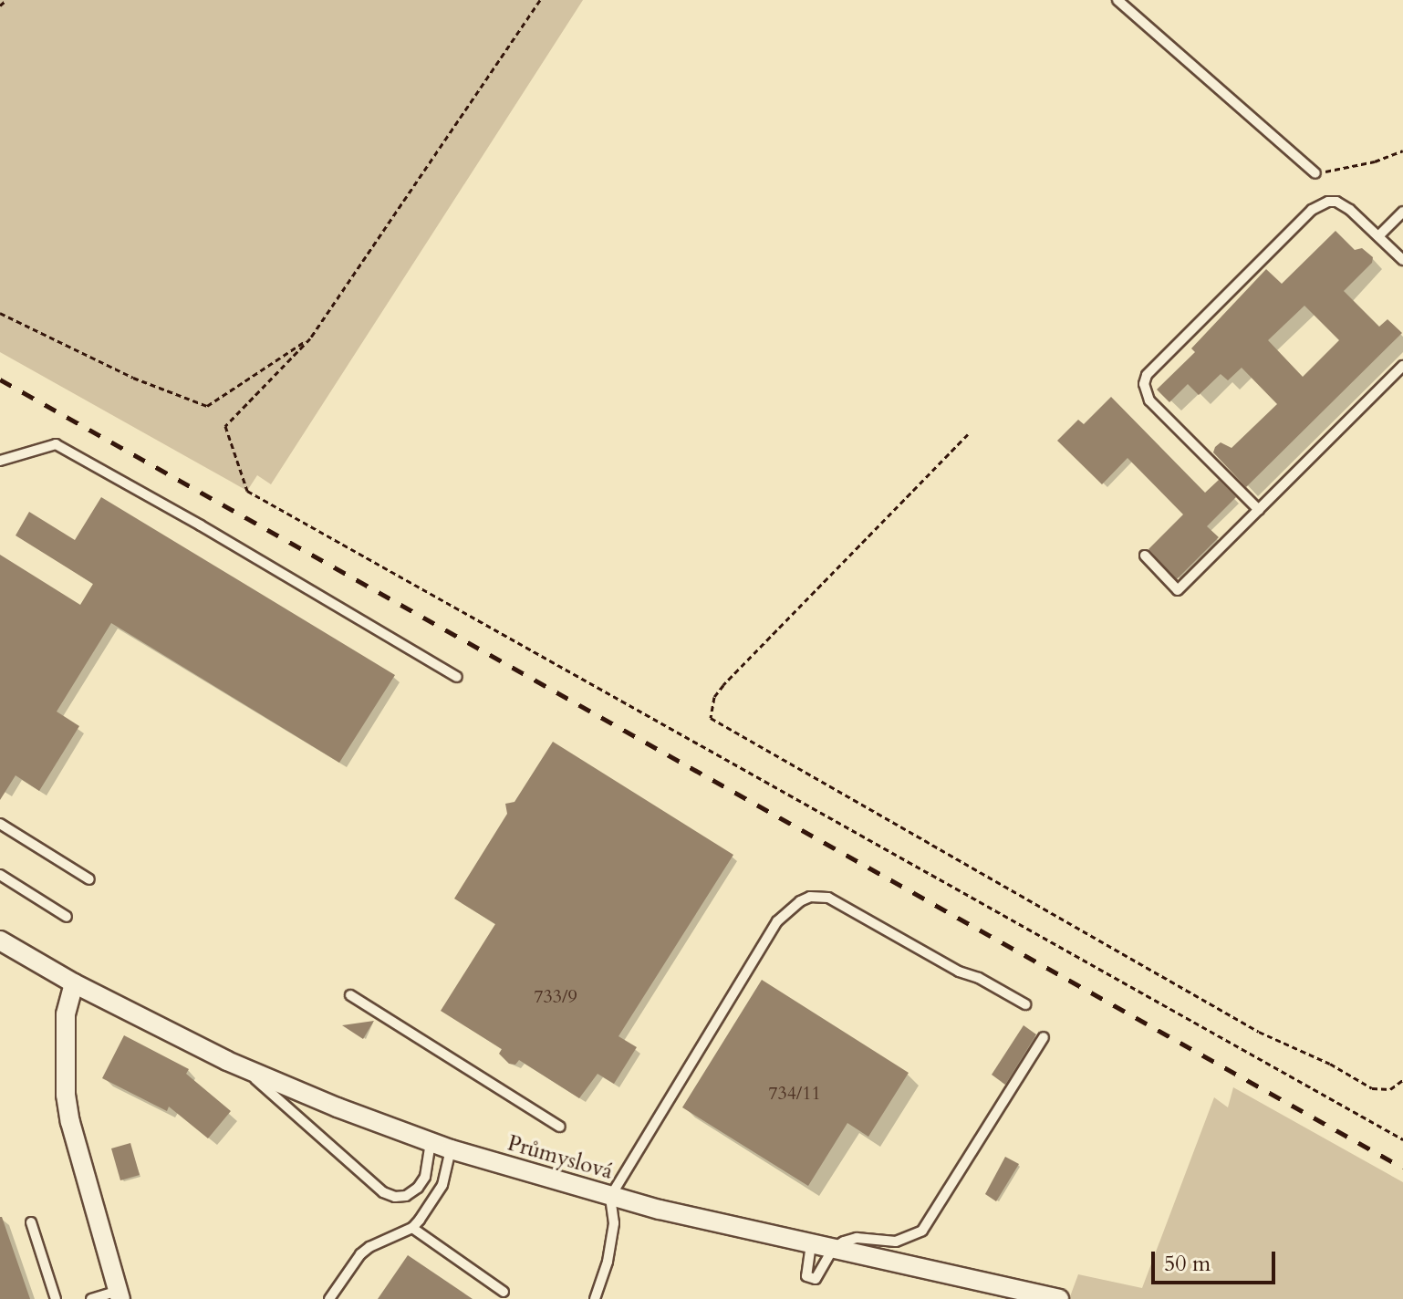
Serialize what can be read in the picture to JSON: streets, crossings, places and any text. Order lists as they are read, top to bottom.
{
  "streets": {
    "street": ["Průmyslová"]
  },
  "house_numbers": ["733/9", "734/11"],
  "scale_bar": "50 m"
}
